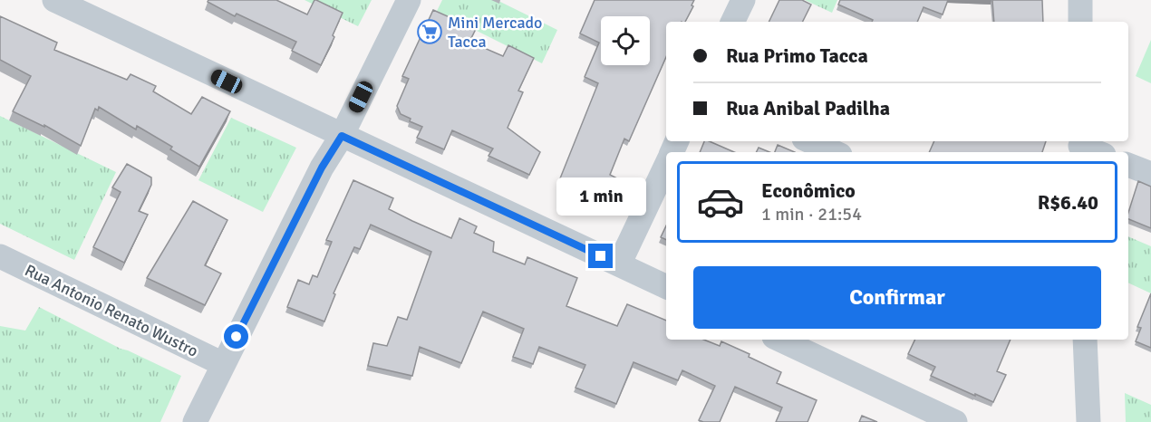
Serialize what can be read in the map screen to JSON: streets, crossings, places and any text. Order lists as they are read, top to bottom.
{
  "streets": {
    "street": ["Rua Antonio Renato Wustro"]
  },
  "places": {
    "supermarket": ["Mini Mercado Tacca"]
  },
  "page": {
    "banner": ["Rua Primo Tacca", "Rua Anibal Padilha"],
    "list": [
      {
        "name": "Econômico",
        "note": "1 min · 21:54",
        "value": "R$6.40"
      }
    ],
    "bubble": "1 min",
    "buttons": "Confirmar"
  }
}
